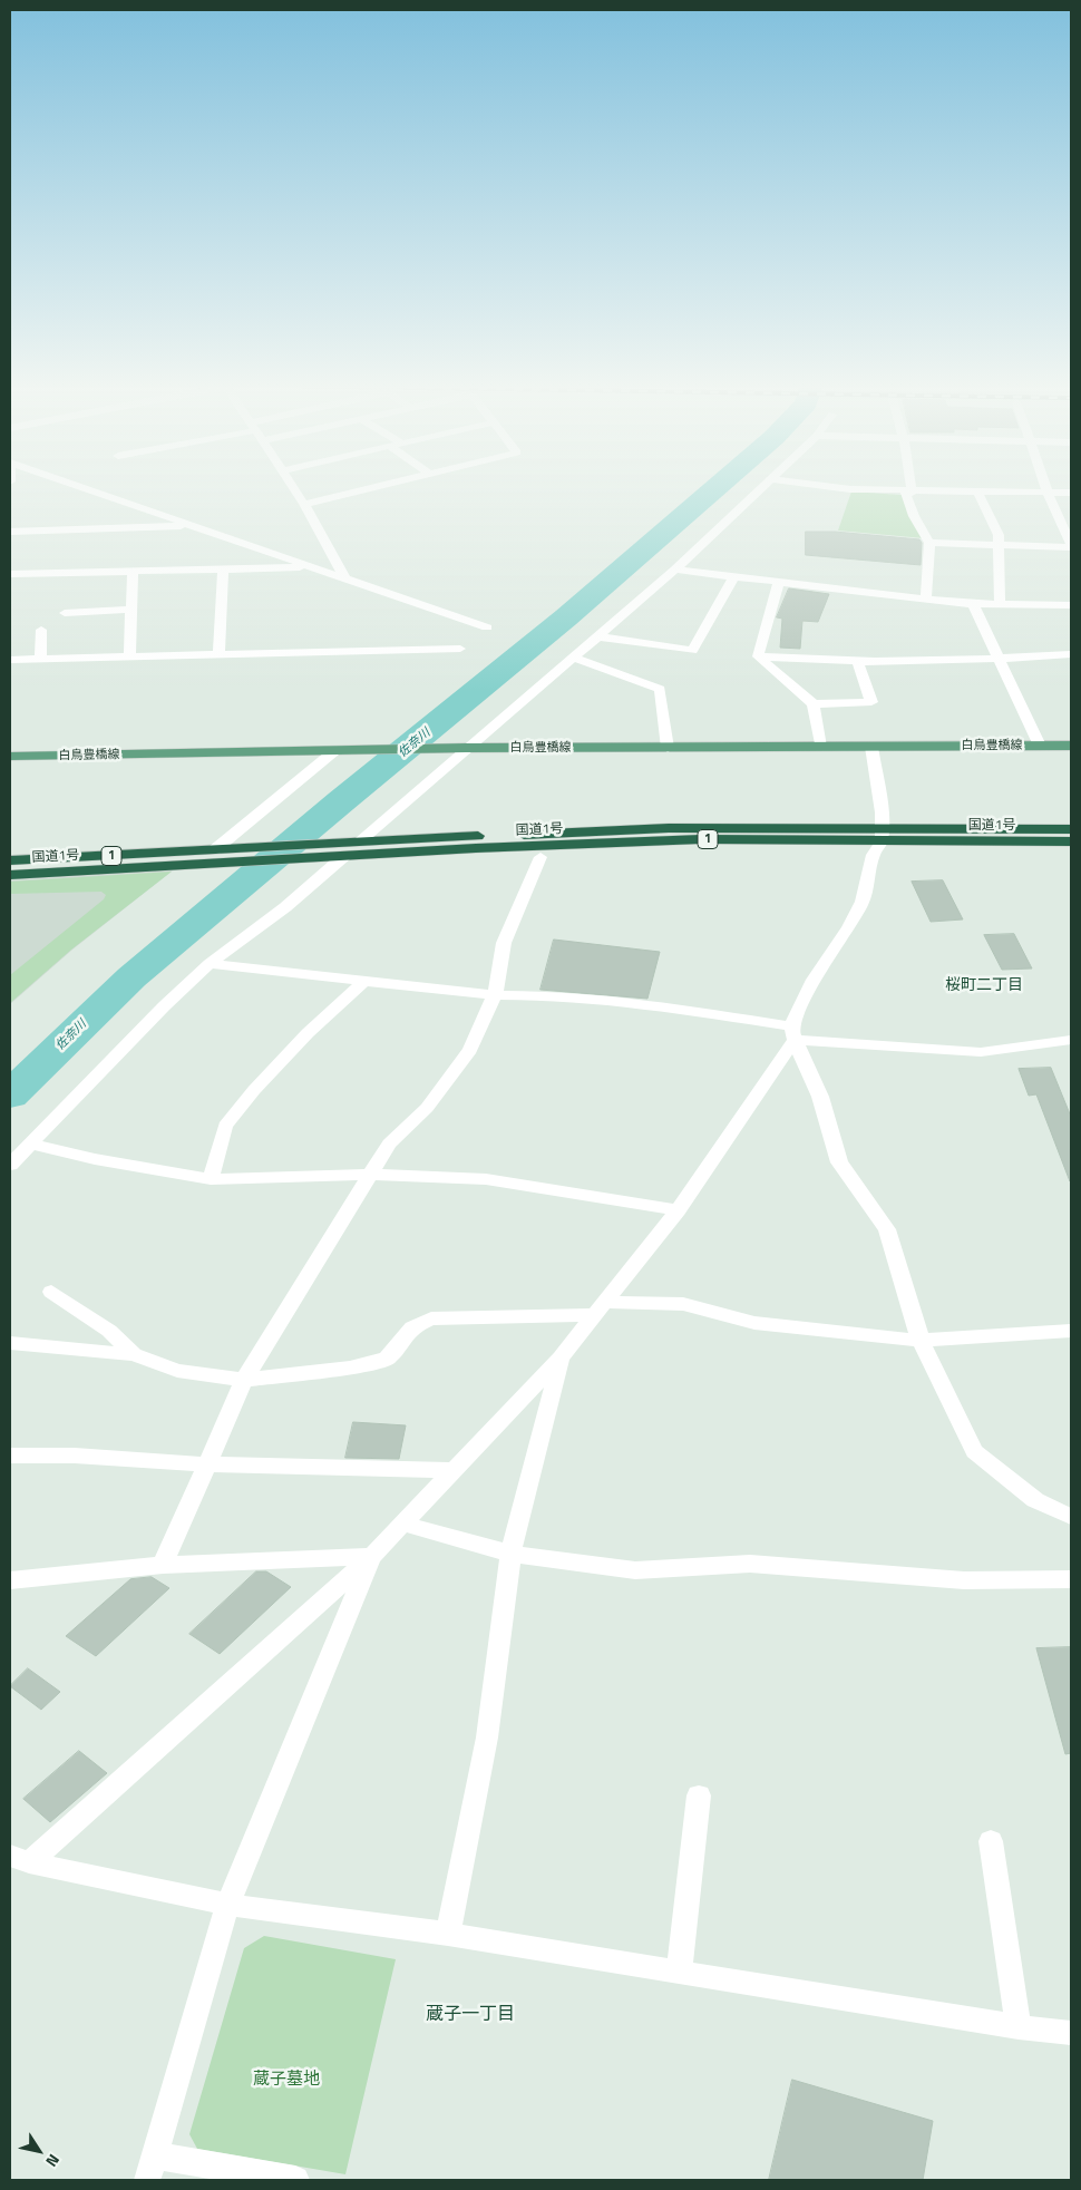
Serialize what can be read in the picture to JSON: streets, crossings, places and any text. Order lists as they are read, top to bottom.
{
  "streets": {
    "highway": ["国道1号", "1"],
    "main road": ["白鳥豊橋線"]
  },
  "districts": ["桜町二丁目", "蔵子一丁目"],
  "water": ["佐奈川"],
  "parks": ["蔵子墓地"],
  "north": "bottom right"
}
